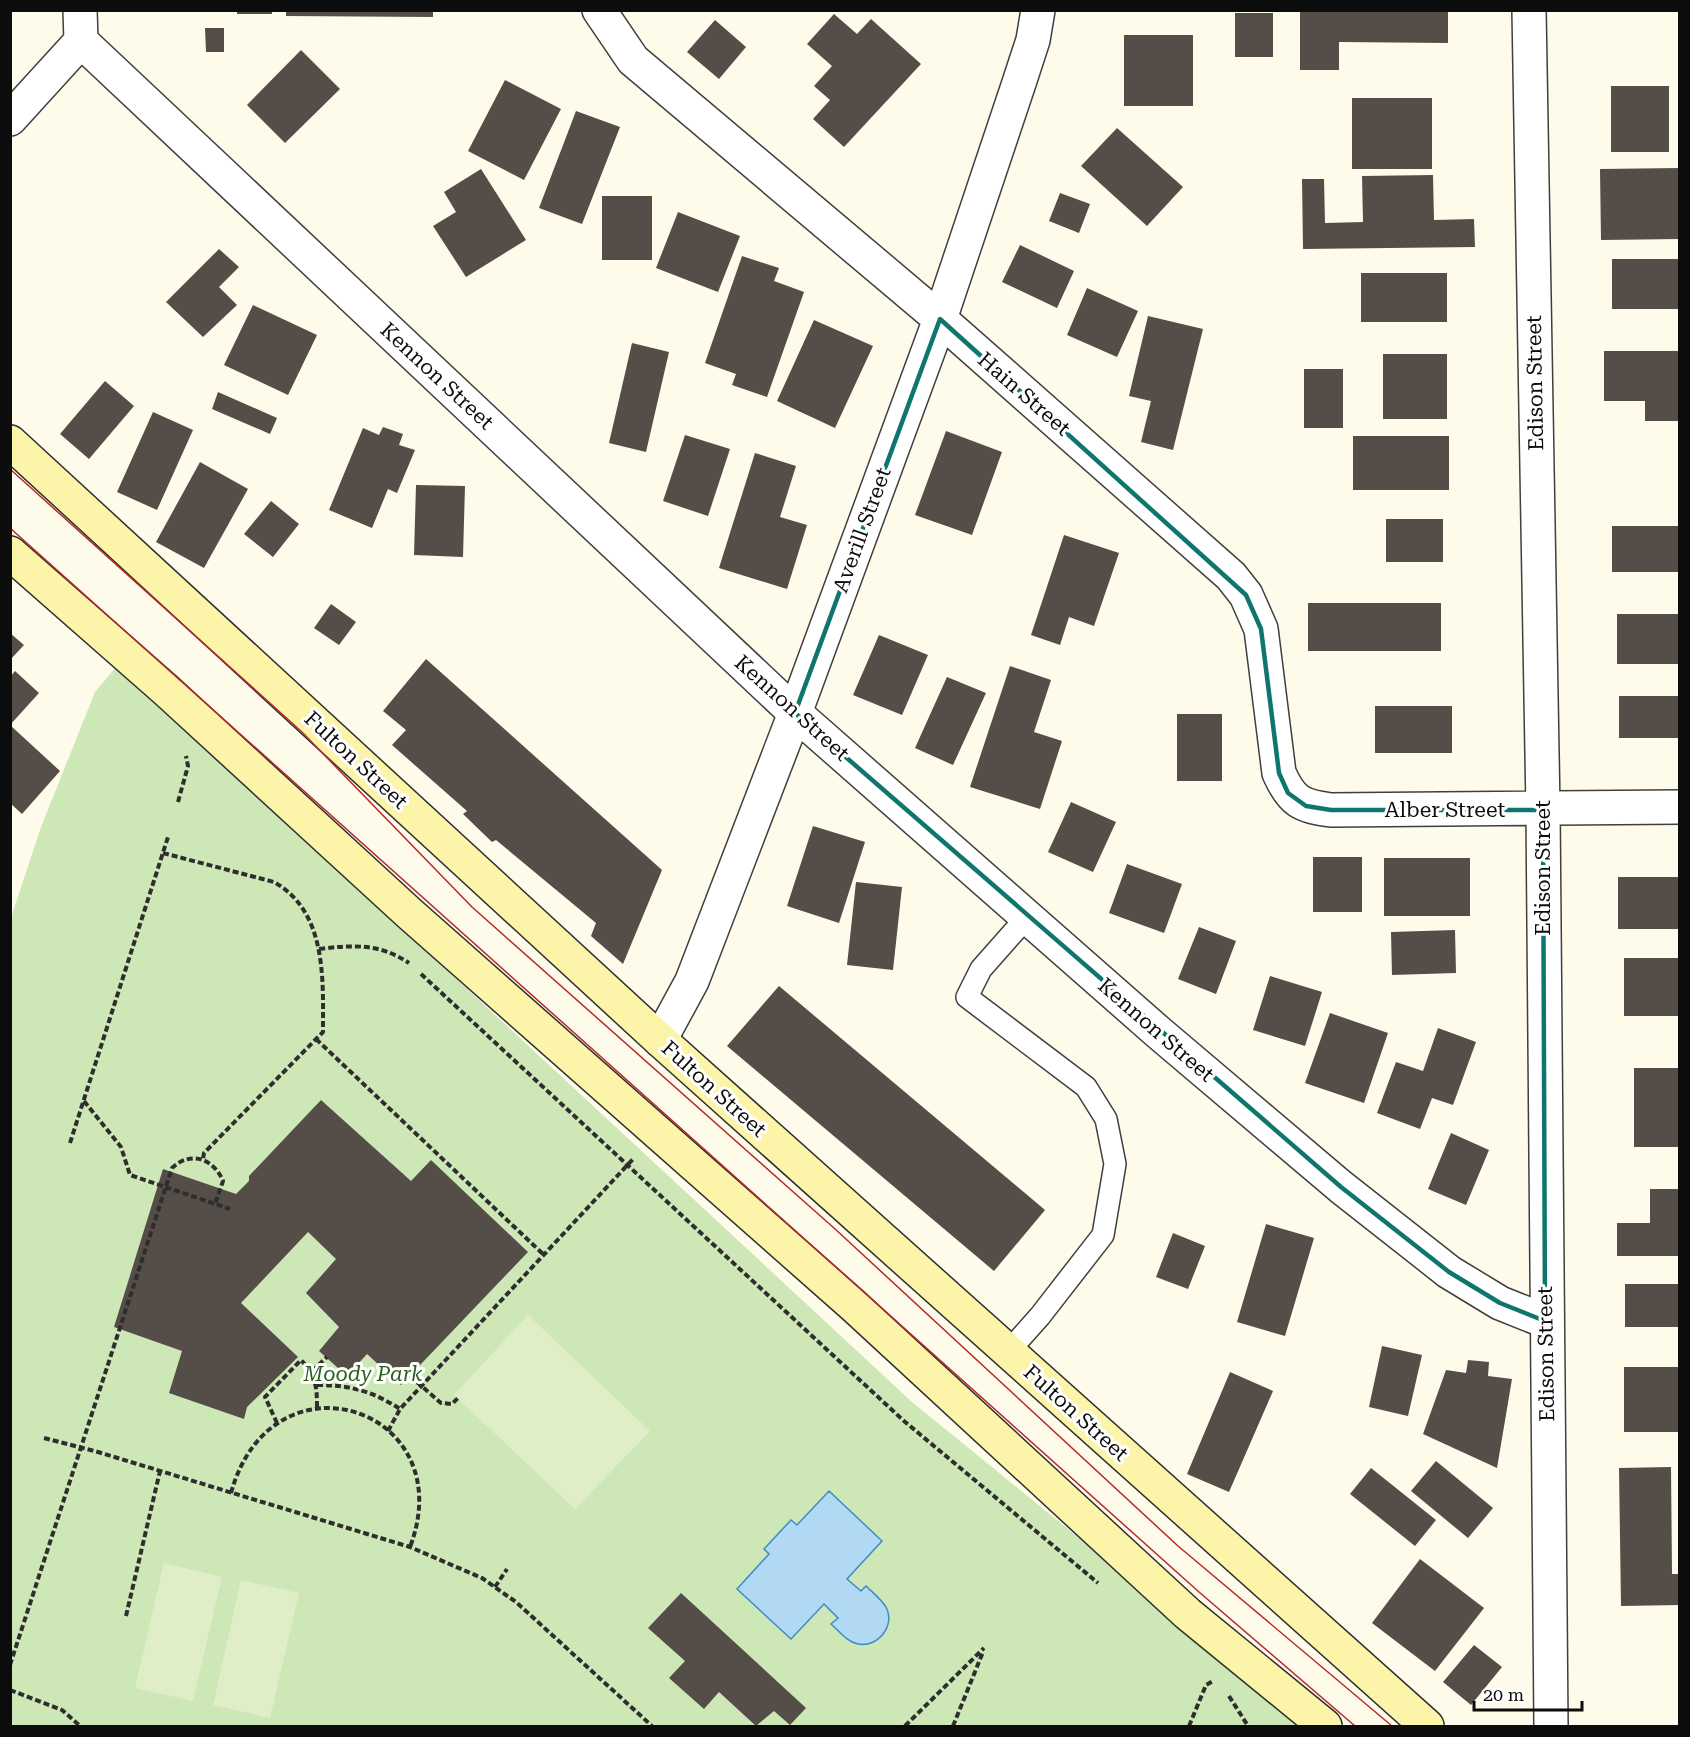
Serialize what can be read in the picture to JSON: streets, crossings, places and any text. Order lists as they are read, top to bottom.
{
  "streets": {
    "main road": ["Fulton Street"],
    "street": [
      "Kennon Street",
      "Edison Street",
      "Hain Street",
      "Averill Street",
      "Alber Street"
    ]
  },
  "crossings": [
    ["Kennon Street", "Edison Street"],
    ["Kennon Street", "Averill Street"],
    ["Edison Street", "Alber Street"],
    ["Hain Street", "Averill Street"],
    ["Hain Street", "Alber Street"],
    ["Averill Street", "Fulton Street"]
  ],
  "parks": ["Moody Park"],
  "scale_bar": "20 m"
}
